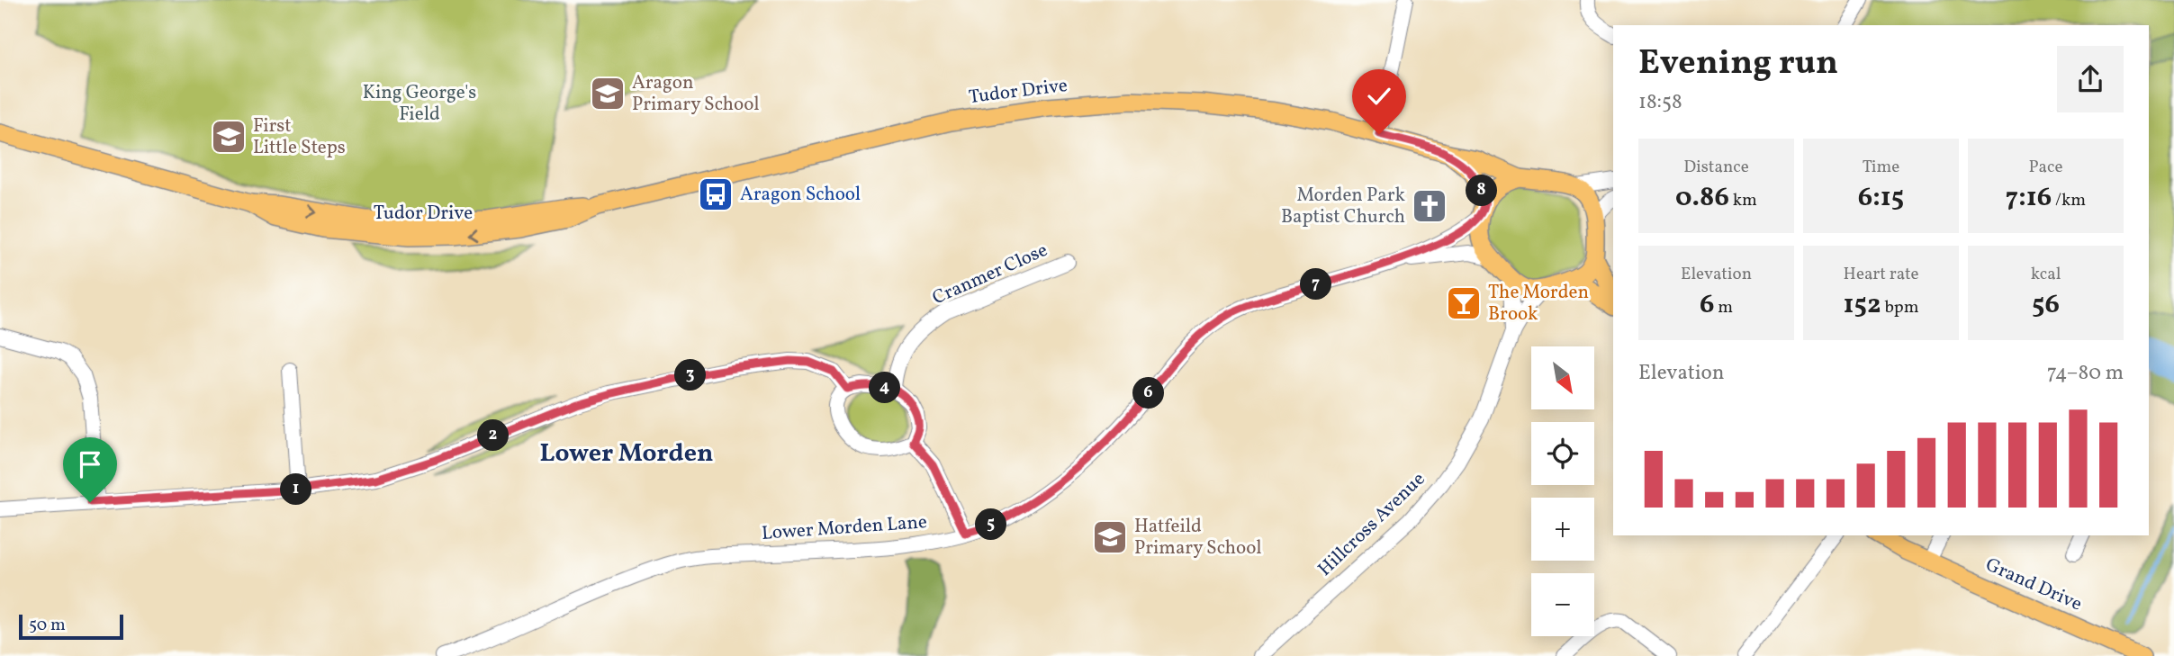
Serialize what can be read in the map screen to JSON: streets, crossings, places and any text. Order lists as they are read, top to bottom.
{
  "streets": {
    "main road": ["Tudor Drive", "Grand Drive"],
    "street": ["Cranmer Close", "Hillcross Avenue", "Lower Morden Lane"]
  },
  "crossings": [
    ["Tudor Drive", "Hillcross Avenue"],
    ["Tudor Drive", "Lower Morden Lane"],
    ["Hillcross Avenue", "Lower Morden Lane"]
  ],
  "districts": ["Lower Morden"],
  "parks": ["King George's Field"],
  "places": {
    "school or university": ["Aragon Primary School", "First Little Steps", "Hatfeild Primary School"],
    "bus stop": ["Aragon School"],
    "church": ["Morden Park Baptist Church"],
    "bar": ["The Morden Brook"]
  },
  "scale_bar": "50 m",
  "north": "bottom right",
  "page": {
    "heading": ["Evening run", "18:58"],
    "stats": [
      ["Distance", "0.86 km"],
      ["Time", "6:15"],
      ["Pace", "7:16 /km"],
      ["Elevation", "6 m"],
      ["Heart rate", "152 bpm"],
      ["kcal", "56"]
    ],
    "pins": [
      "8",
      "7",
      "3",
      "4",
      "6",
      "2",
      "1",
      "5"
    ],
    "map_buttons": ["+", "−"],
    "chart": ["Elevation", "74–80 m"],
    "scale": "50 m"
  }
}
